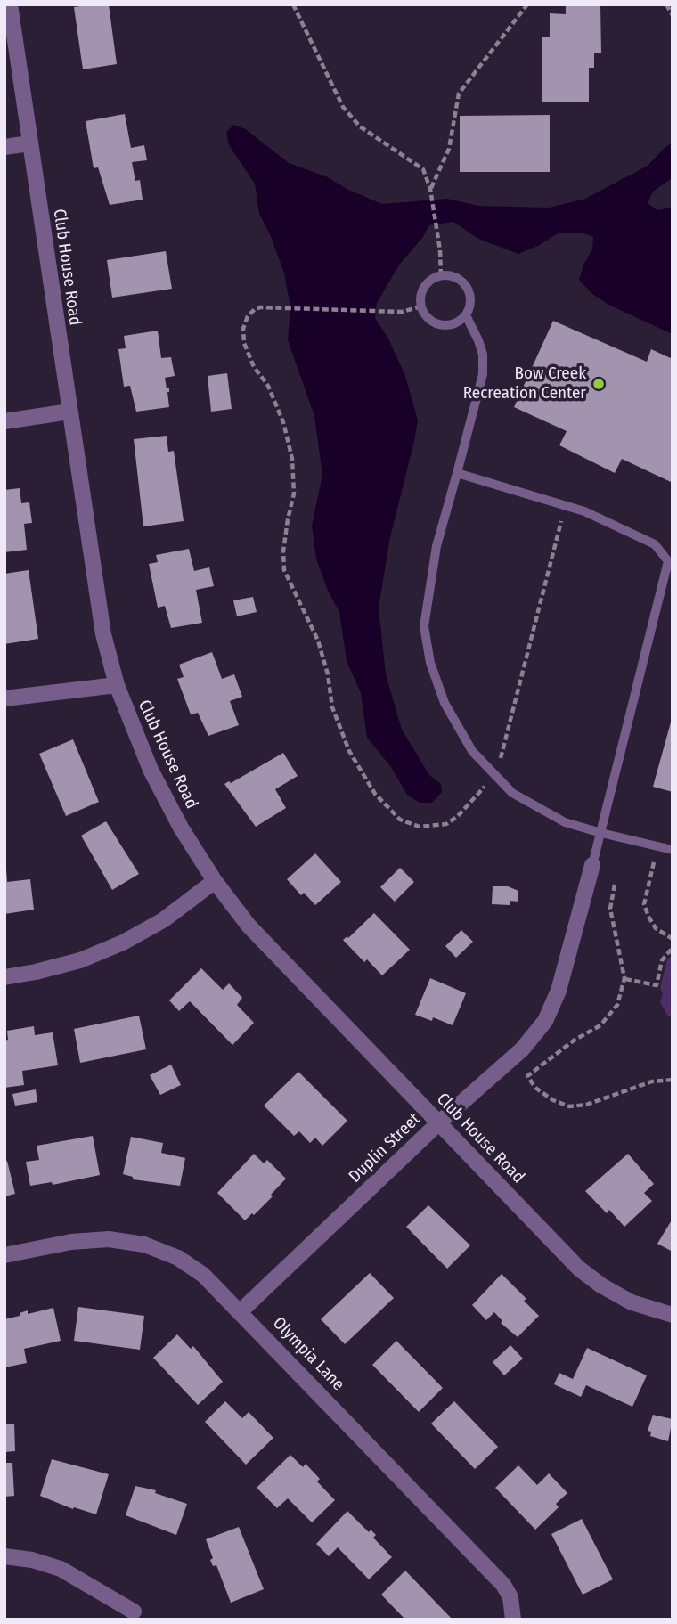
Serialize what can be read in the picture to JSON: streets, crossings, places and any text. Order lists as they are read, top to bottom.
{
  "streets": {
    "street": ["Club House Road", "Duplin Street", "Olympia Lane"]
  },
  "crossings": [
    ["Club House Road", "Duplin Street"],
    ["Duplin Street", "Olympia Lane"]
  ],
  "places": ["Bow Creek Recreation Center"]
}
